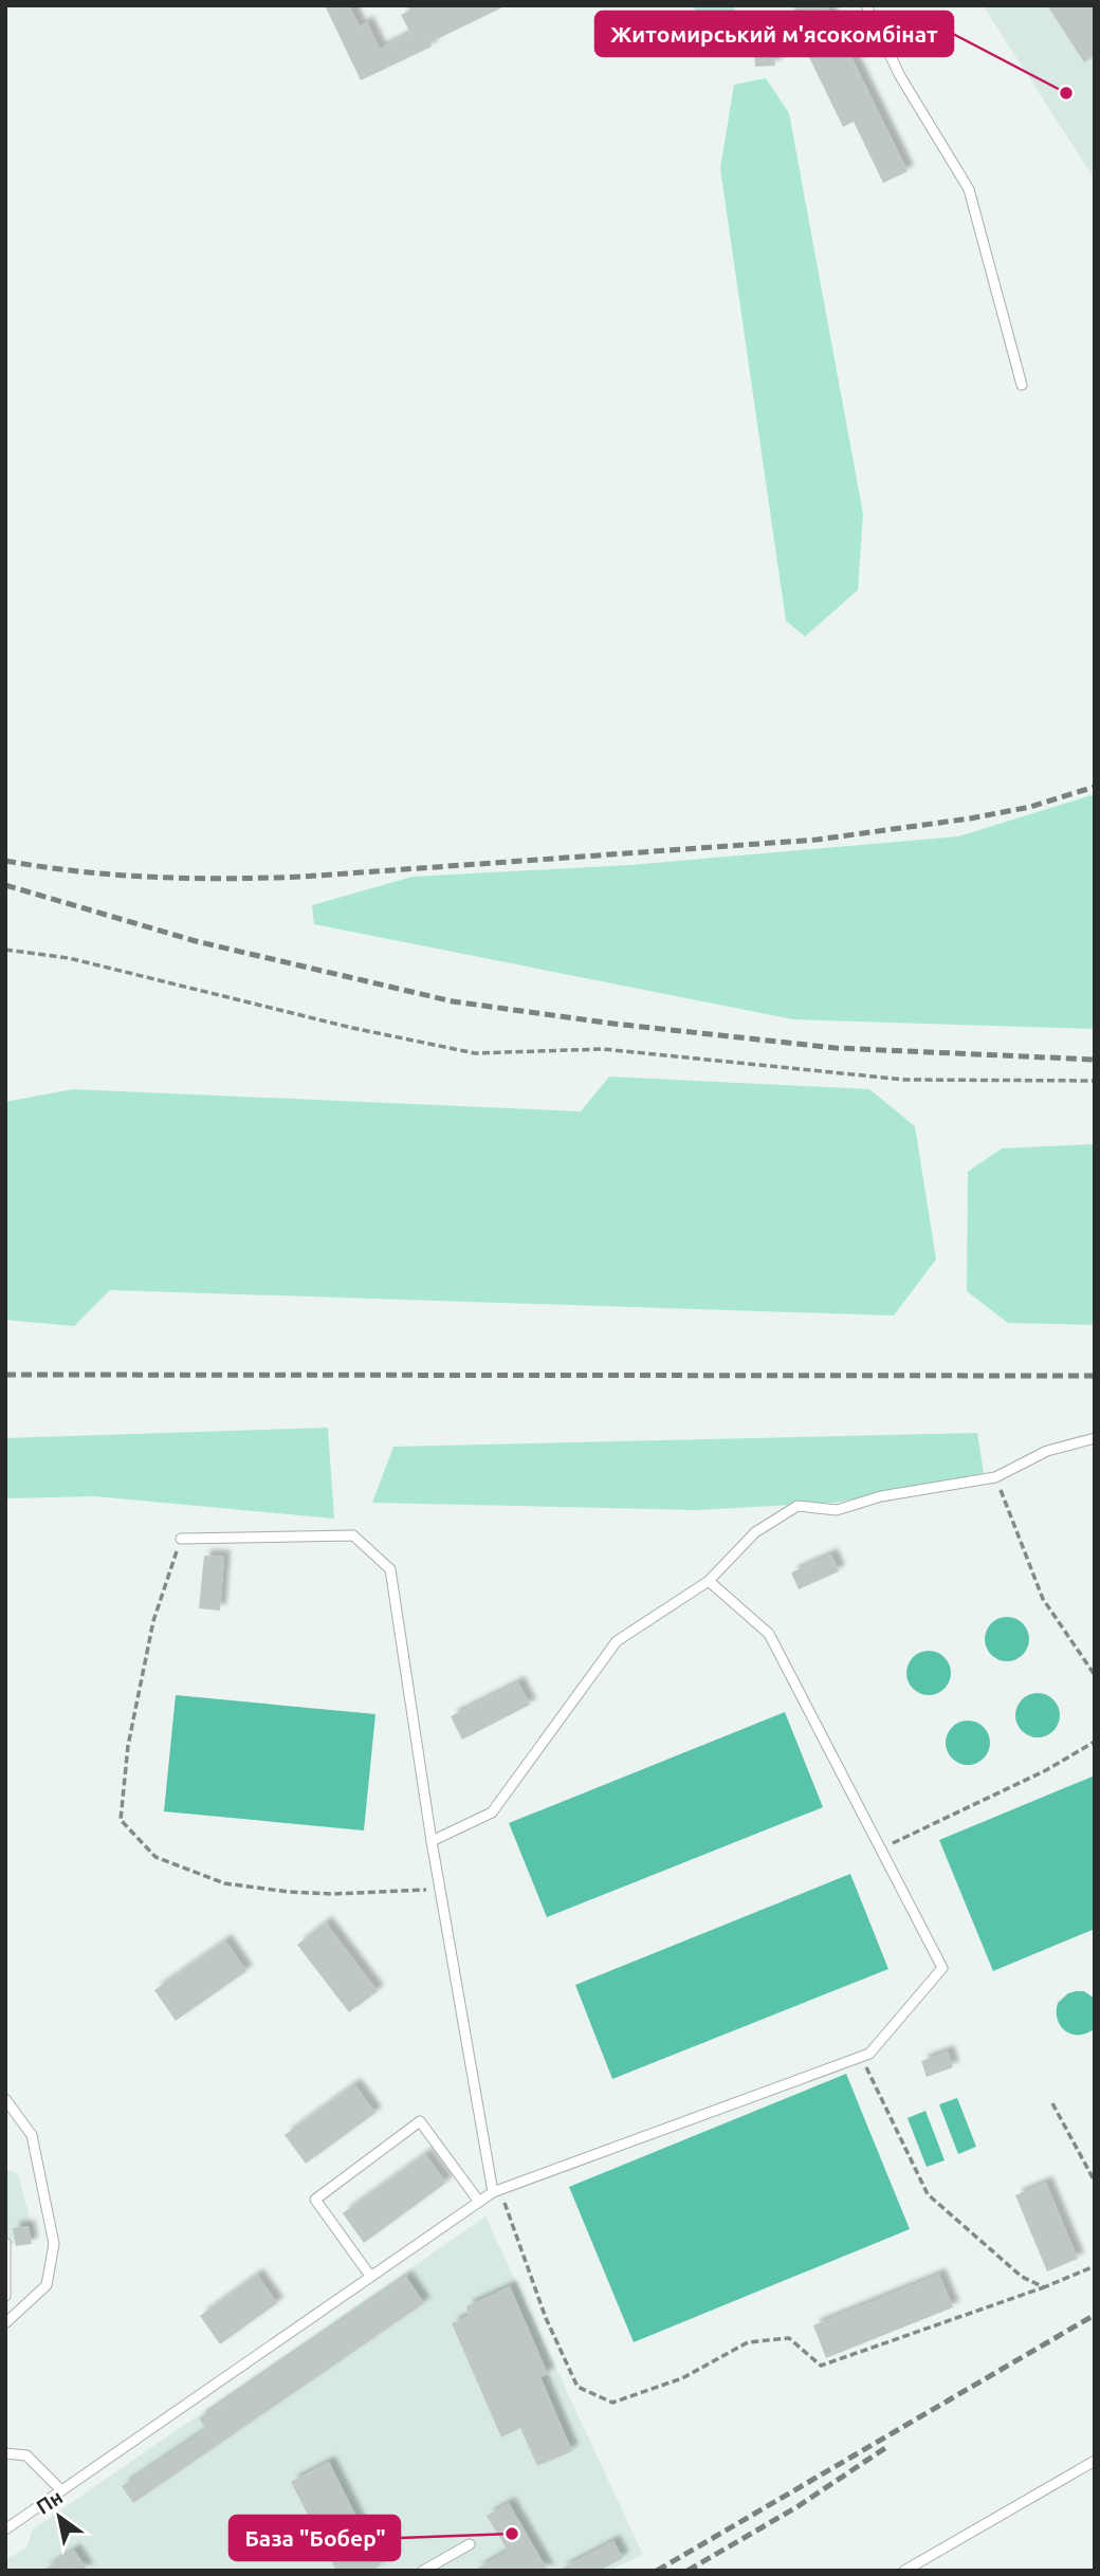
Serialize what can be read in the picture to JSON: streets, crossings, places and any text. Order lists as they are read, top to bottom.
{
  "places": ["Житомирський м'ясокомбінат", "База \"Бобер\""],
  "north": "top left"
}
